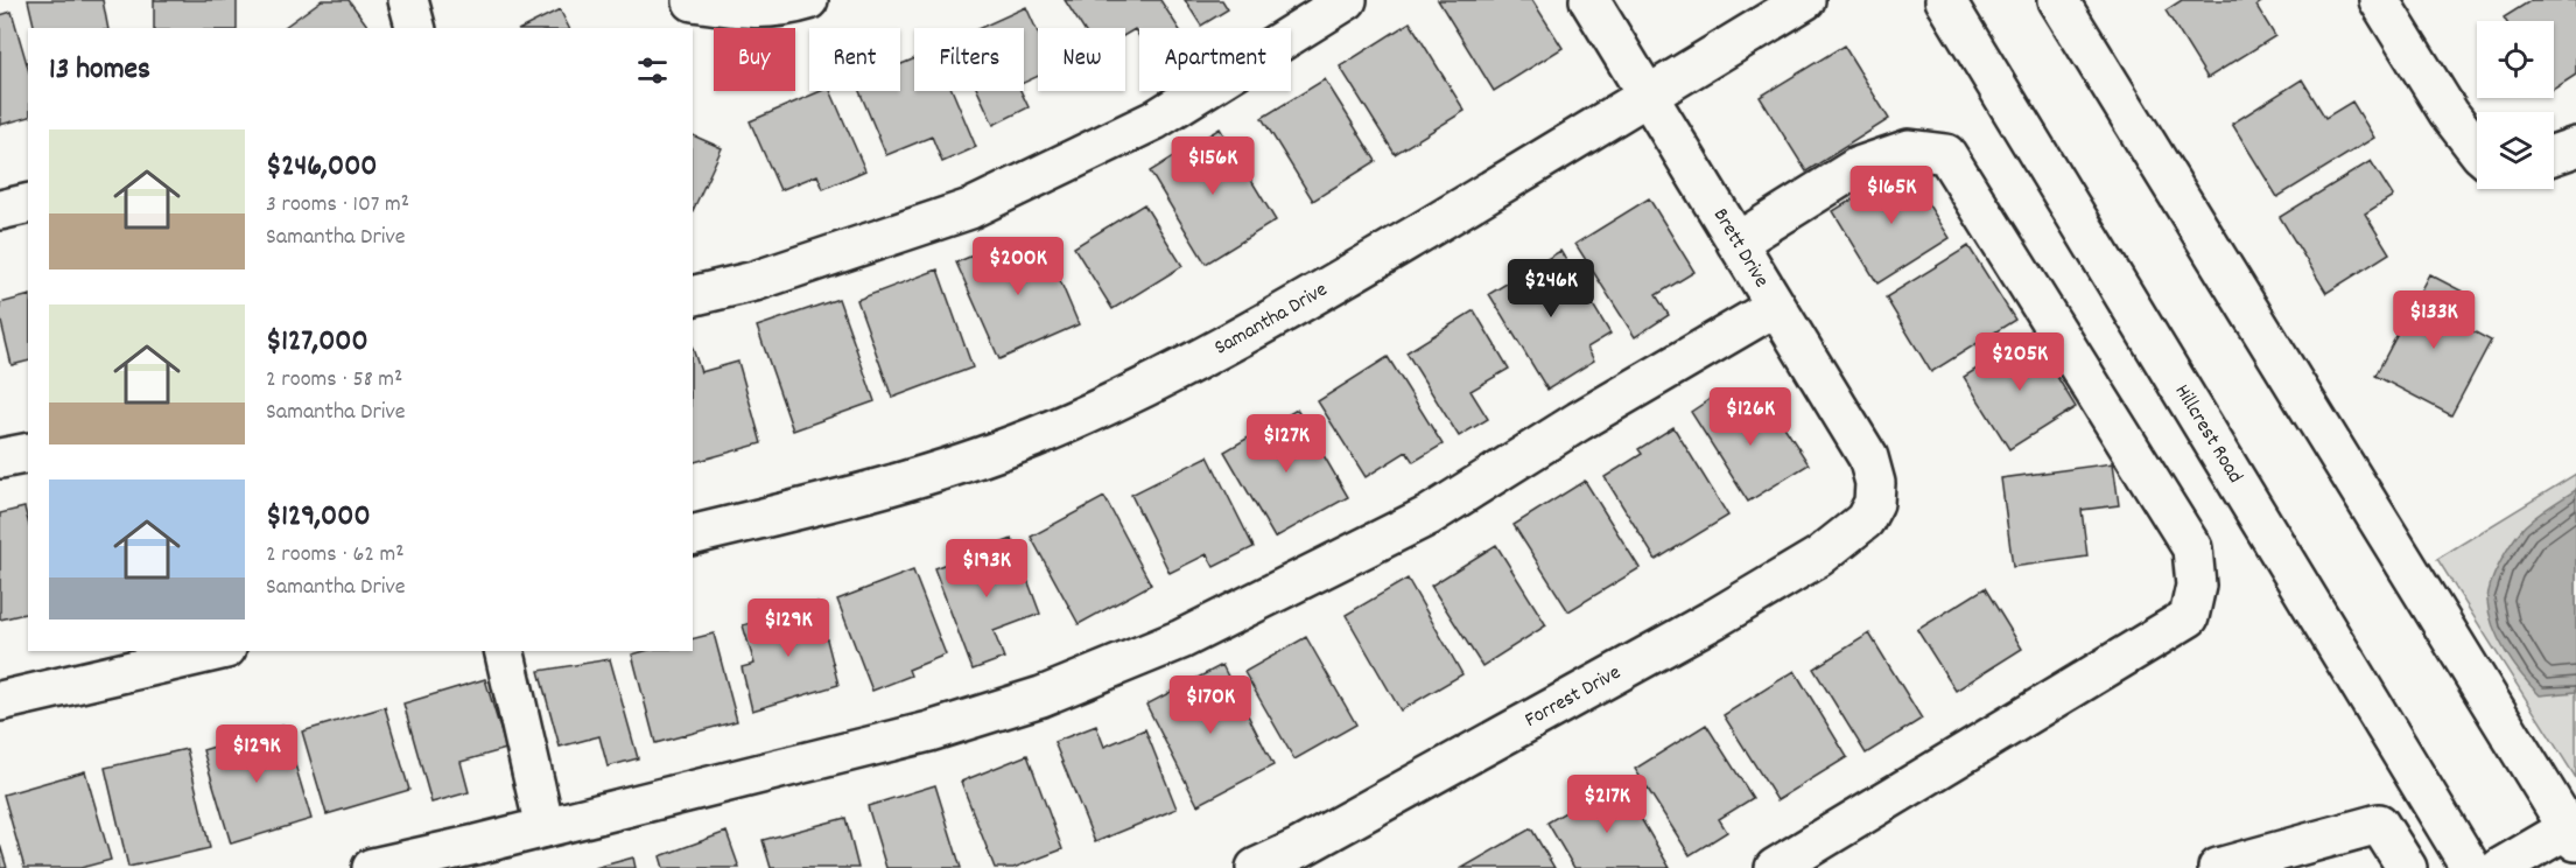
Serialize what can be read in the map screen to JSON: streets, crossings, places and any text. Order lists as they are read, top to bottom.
{
  "streets": {
    "street": [
      "Brett Drive",
      "Samantha Drive",
      "Hillcrest Road",
      "Forrest Drive"
    ]
  },
  "crossings": [
    ["Brett Drive", "Samantha Drive"],
    ["Brett Drive", "Forrest Drive"]
  ],
  "page": {
    "chip": [
      "Buy",
      "Rent",
      "Filters",
      "New",
      "Apartment"
    ],
    "heading": "13 homes",
    "list": [
      {
        "name": "$246,000",
        "note": "3 rooms · 107 m² · Samantha Drive"
      },
      {
        "name": "$127,000",
        "note": "2 rooms · 58 m² · Samantha Drive"
      },
      {
        "name": "$129,000",
        "note": "2 rooms · 62 m² · Samantha Drive"
      }
    ],
    "price": [
      "$156K",
      "$165K",
      "$200K",
      "$246K",
      "$133K",
      "$205K",
      "$126K",
      "$127K",
      "$193K",
      "$129K",
      "$170K",
      "$129K",
      "$217K"
    ]
  }
}
